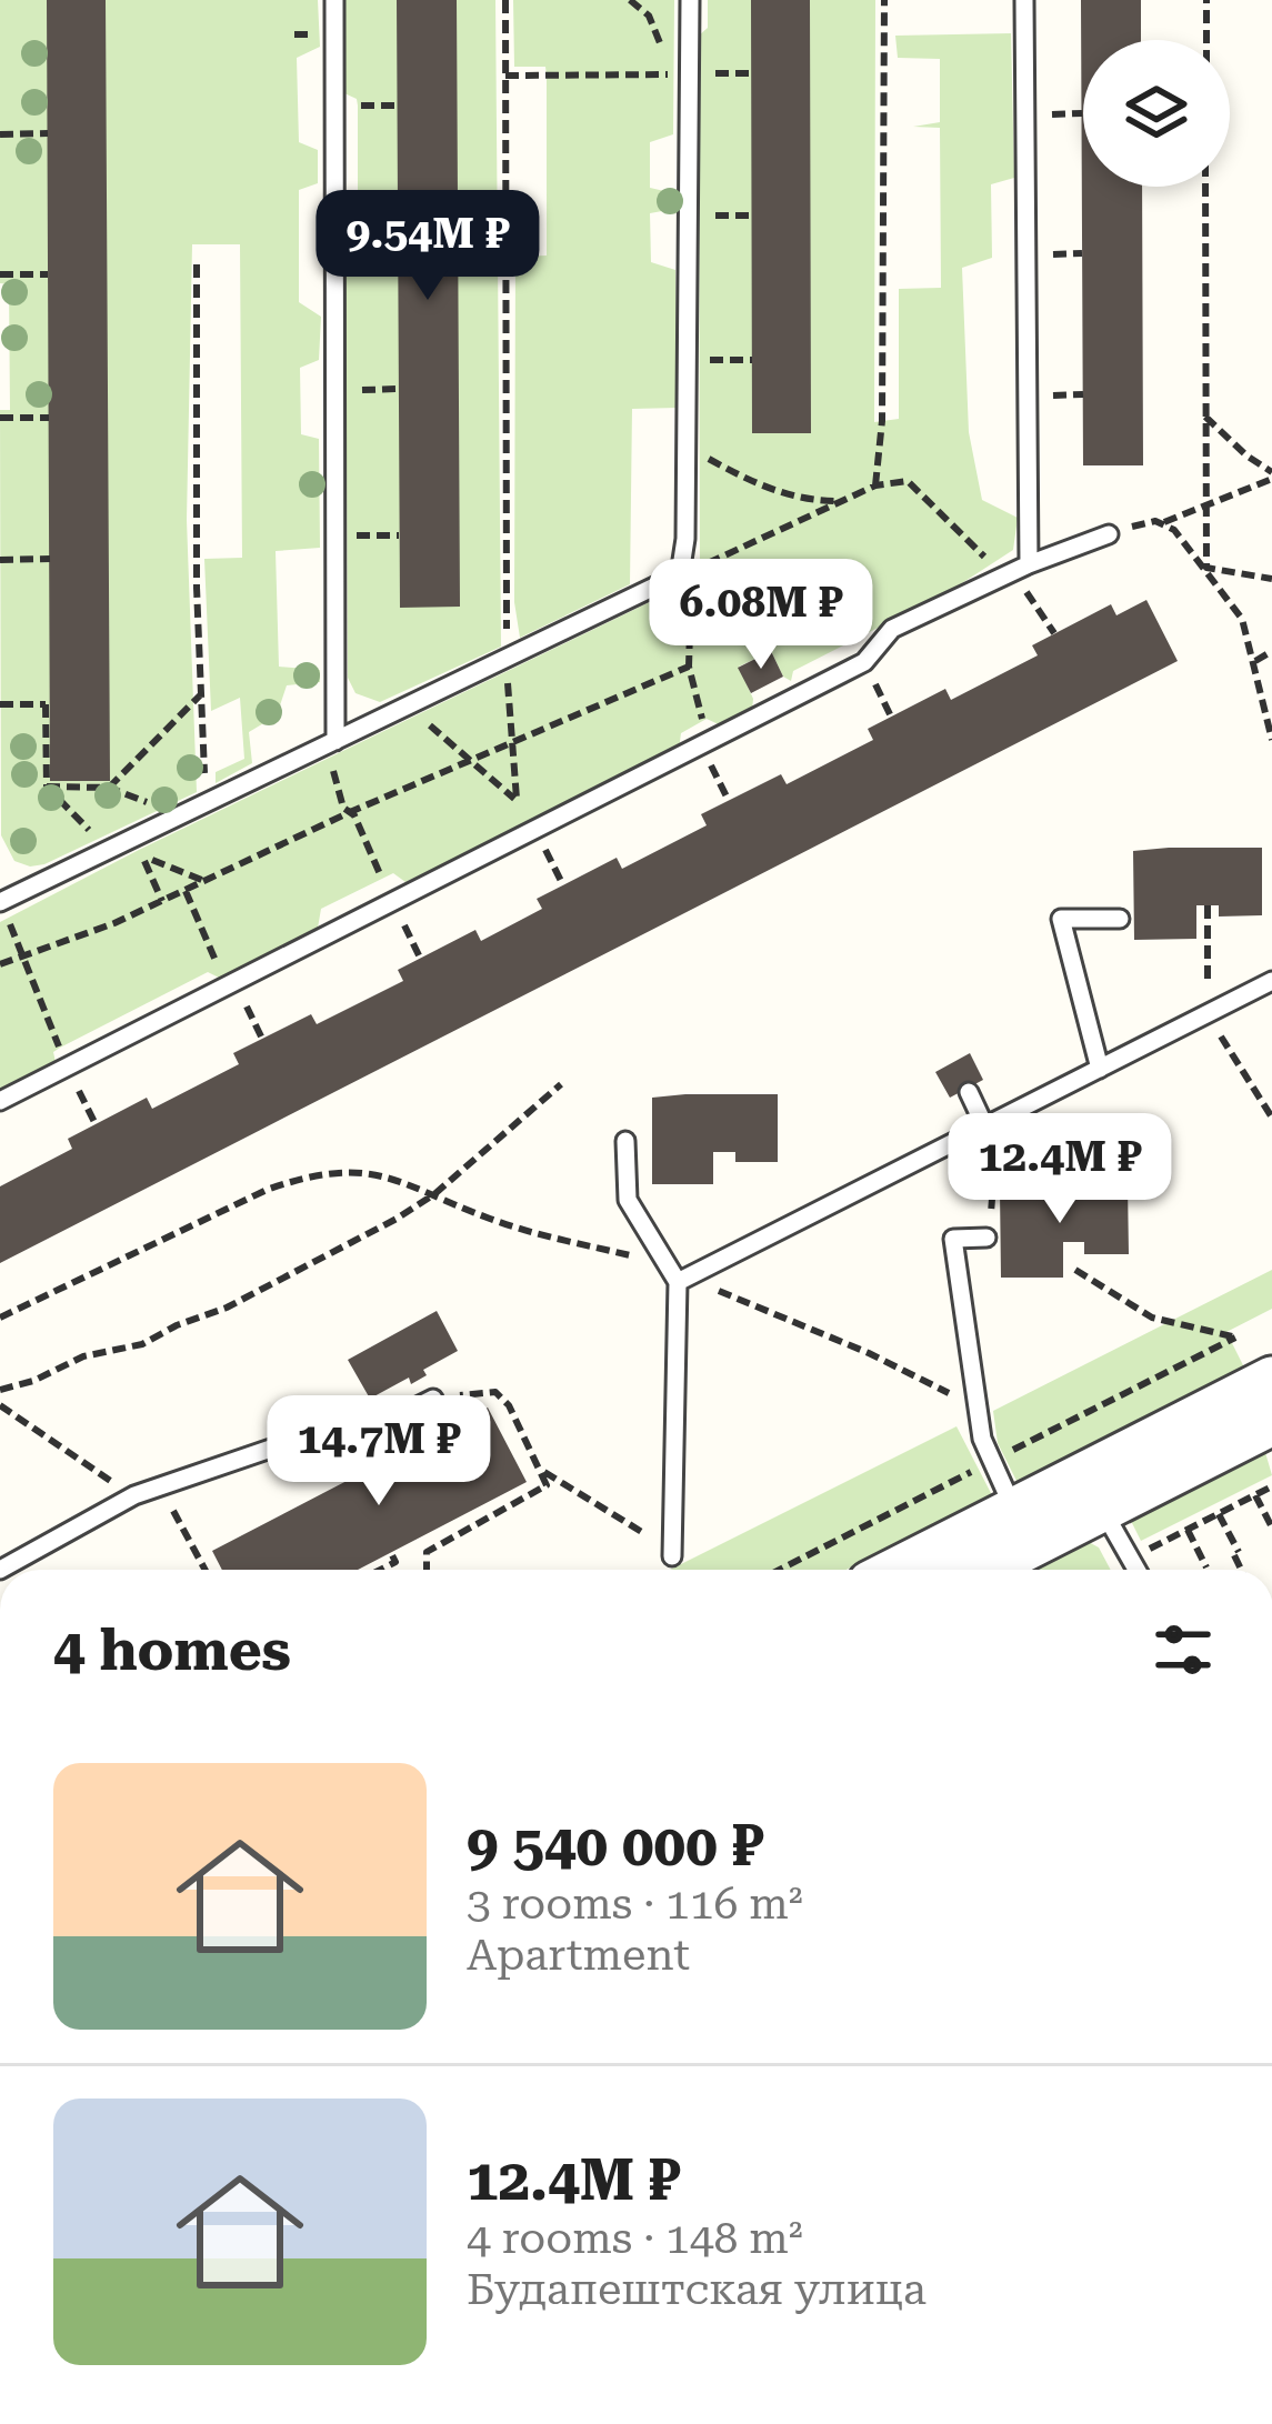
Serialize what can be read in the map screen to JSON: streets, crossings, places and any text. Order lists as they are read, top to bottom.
{
  "page": {
    "price": [
      "9.54M ₽",
      "6.08M ₽",
      "12.4M ₽",
      "14.7M ₽"
    ],
    "heading": "4 homes",
    "list": [
      {
        "name": "9 540 000 ₽",
        "note": "3 rooms · 116 m² · Apartment"
      },
      {
        "name": "12.4M ₽",
        "note": "4 rooms · 148 m² · Будапештская улица"
      }
    ]
  }
}
